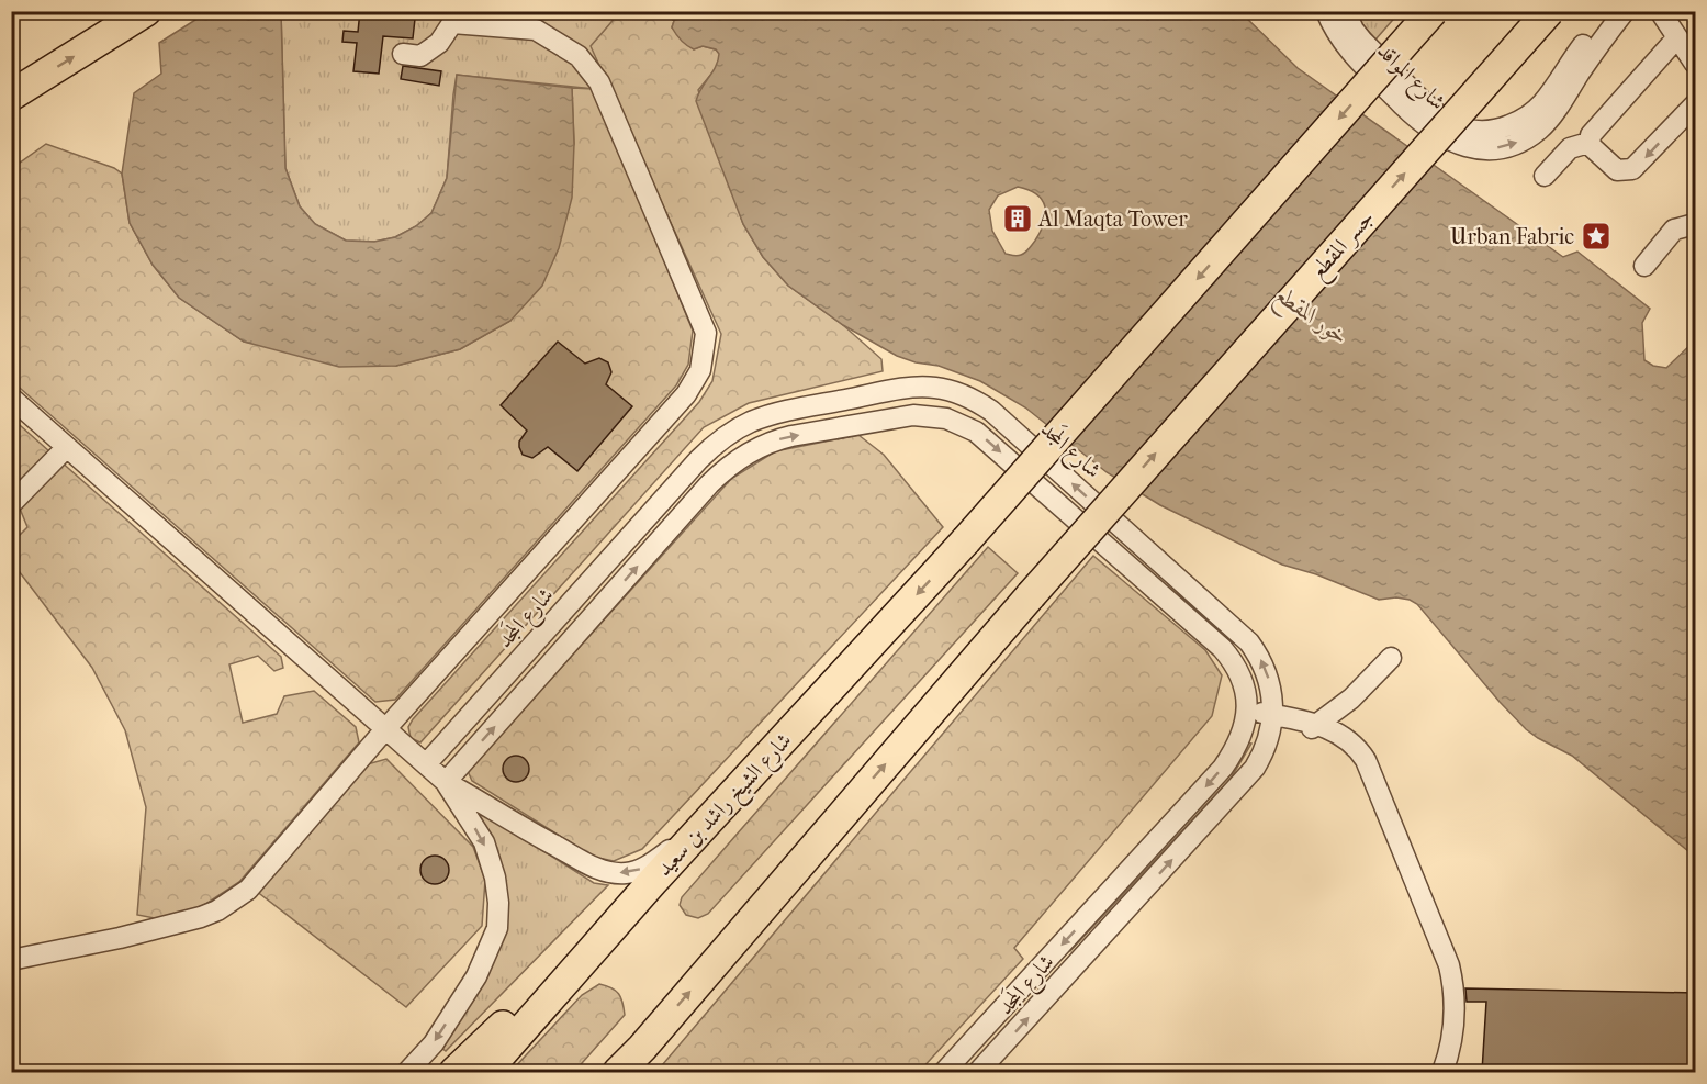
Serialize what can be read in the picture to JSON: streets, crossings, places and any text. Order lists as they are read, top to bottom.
{
  "streets": {
    "highway": ["جسر المقطع", "شارع الشيخ راشد بن سعيد"],
    "street": ["شارع المواقد", "شارع المَجد"]
  },
  "one_way": ["جسر المقطع", "شارع الشيخ راشد بن سعيد"],
  "water": ["خور المقطع"],
  "places": {
    "building": ["Al Maqta Tower"],
    "place": ["Urban Fabric"]
  }
}
